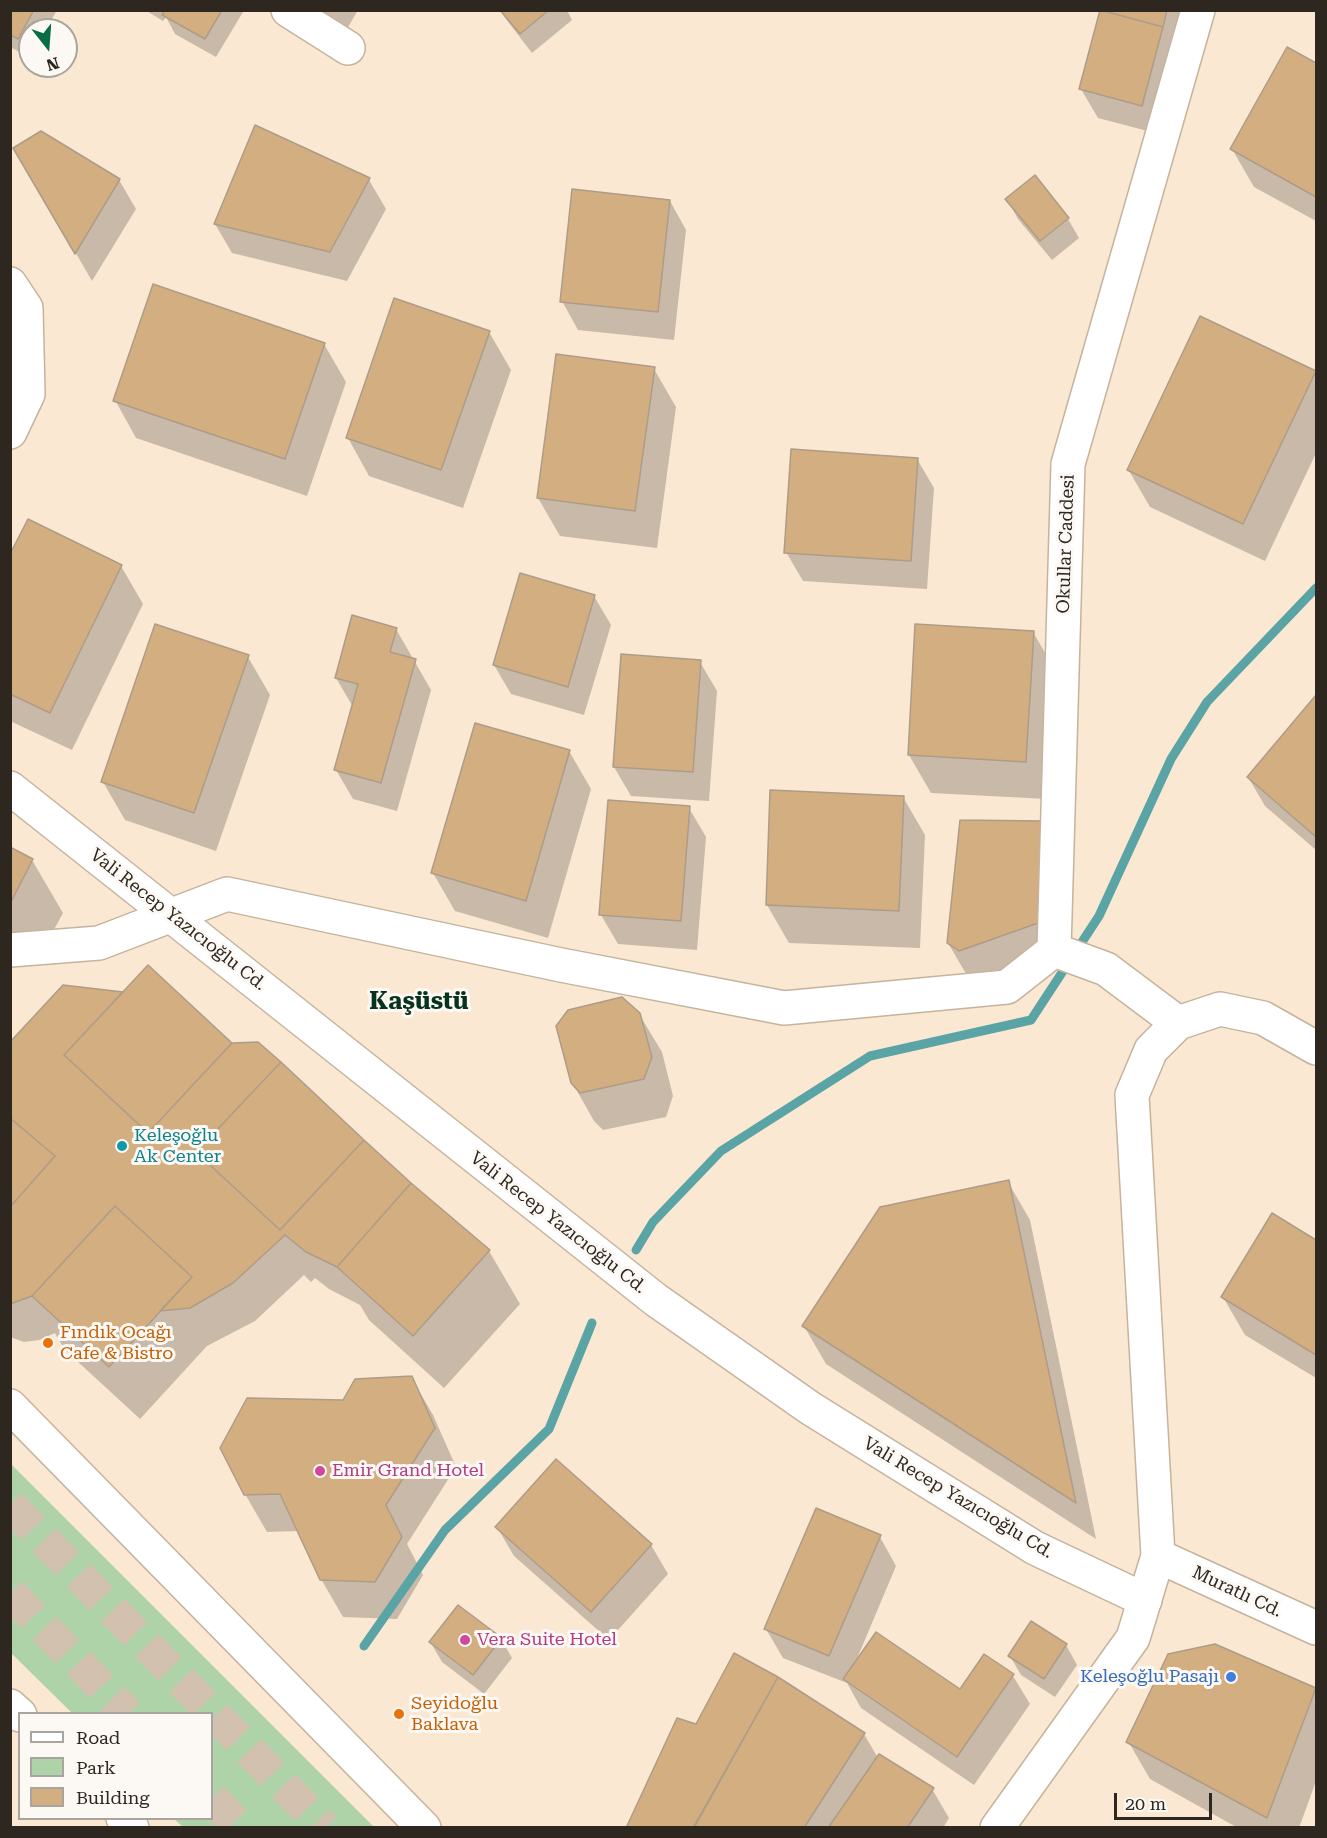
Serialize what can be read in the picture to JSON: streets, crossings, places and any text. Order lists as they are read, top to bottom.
{
  "streets": {
    "main road": ["Okullar Caddesi", "Vali Recep Yazıcıoğlu Cd.", "Muratlı Cd."]
  },
  "districts": ["Kaşüstü"],
  "places": [
    "Keleşoğlu Ak Center",
    "Fındık Ocağı Cafe & Bistro",
    "Emir Grand Hotel",
    "Vera Suite Hotel",
    "Keleşoğlu Pasajı",
    "Seyidoğlu Baklava"
  ],
  "legend": ["Road", "Park", "Building"],
  "scale_bar": "20 m",
  "north": "bottom"
}
